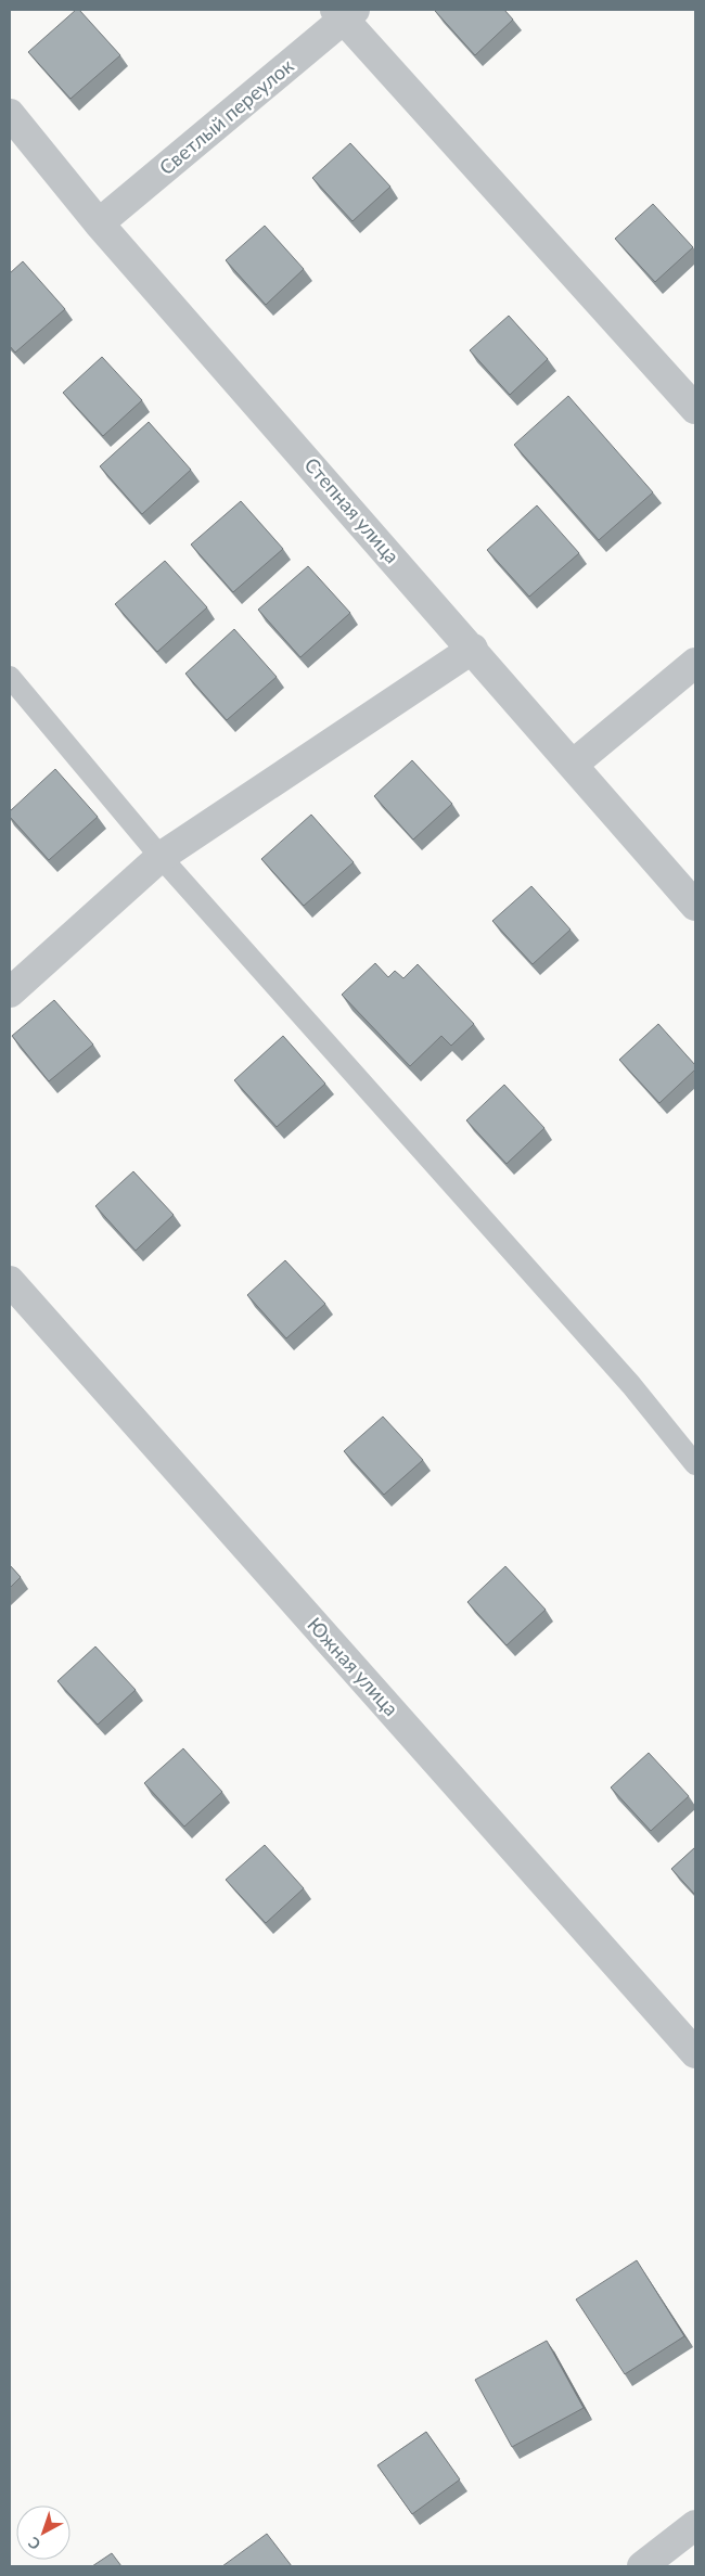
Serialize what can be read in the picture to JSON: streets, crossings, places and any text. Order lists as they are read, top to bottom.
{
  "streets": {
    "street": ["Светлый переулок", "Степная улица", "Южная улица"]
  },
  "crossings": [
    ["Светлый переулок", "Степная улица"]
  ],
  "north": "bottom left"
}
